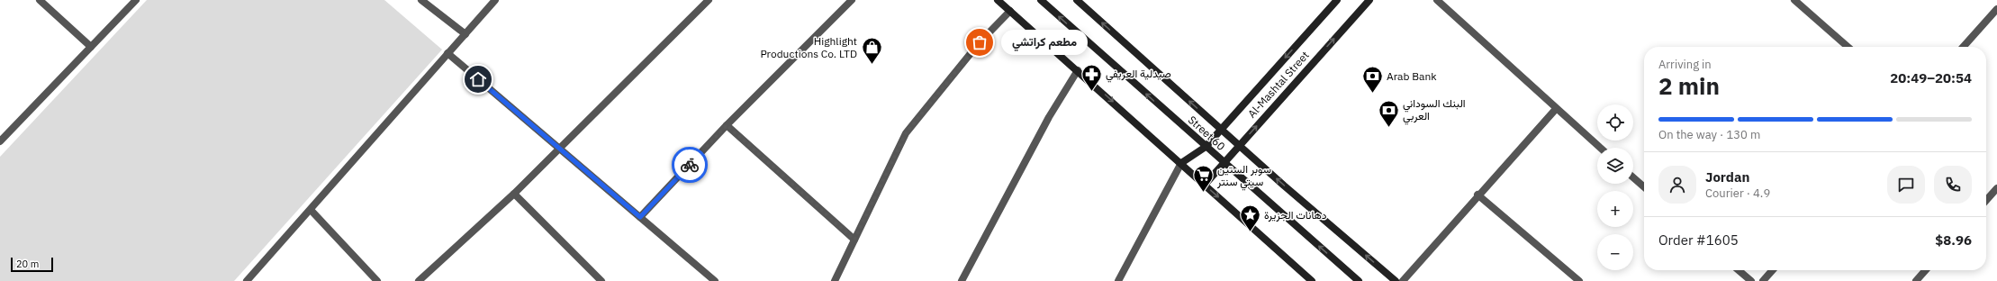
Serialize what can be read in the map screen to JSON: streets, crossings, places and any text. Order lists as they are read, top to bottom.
{
  "streets": {
    "main road": ["Al-Mashtal Street", "Street 60"]
  },
  "crossings": [
    ["Al-Mashtal Street", "Street 60"]
  ],
  "places": {
    "other": ["مطعم كراتشي"],
    "shop": ["Highlight Productions Co. LTD"],
    "pharmacy": ["صيدلية العريفي"],
    "bank": ["Arab Bank", "البنك السوداني العربي"],
    "supermarket": ["سوبر الستين سيتي سنتر"],
    "place": ["دهانات الجزيرة"]
  },
  "scale_bar": "20 m",
  "page": {
    "bubble": "مطعم كراتشي",
    "heading": ["2 min", "Arriving in", "20:49–20:54"],
    "panel": [
      "Jordan",
      "Courier · 4.9",
      "Order #1605",
      "$8.96"
    ],
    "map_buttons": ["+", "−"],
    "bar": "On the way · 130 m",
    "scale": "20 m"
  }
}
